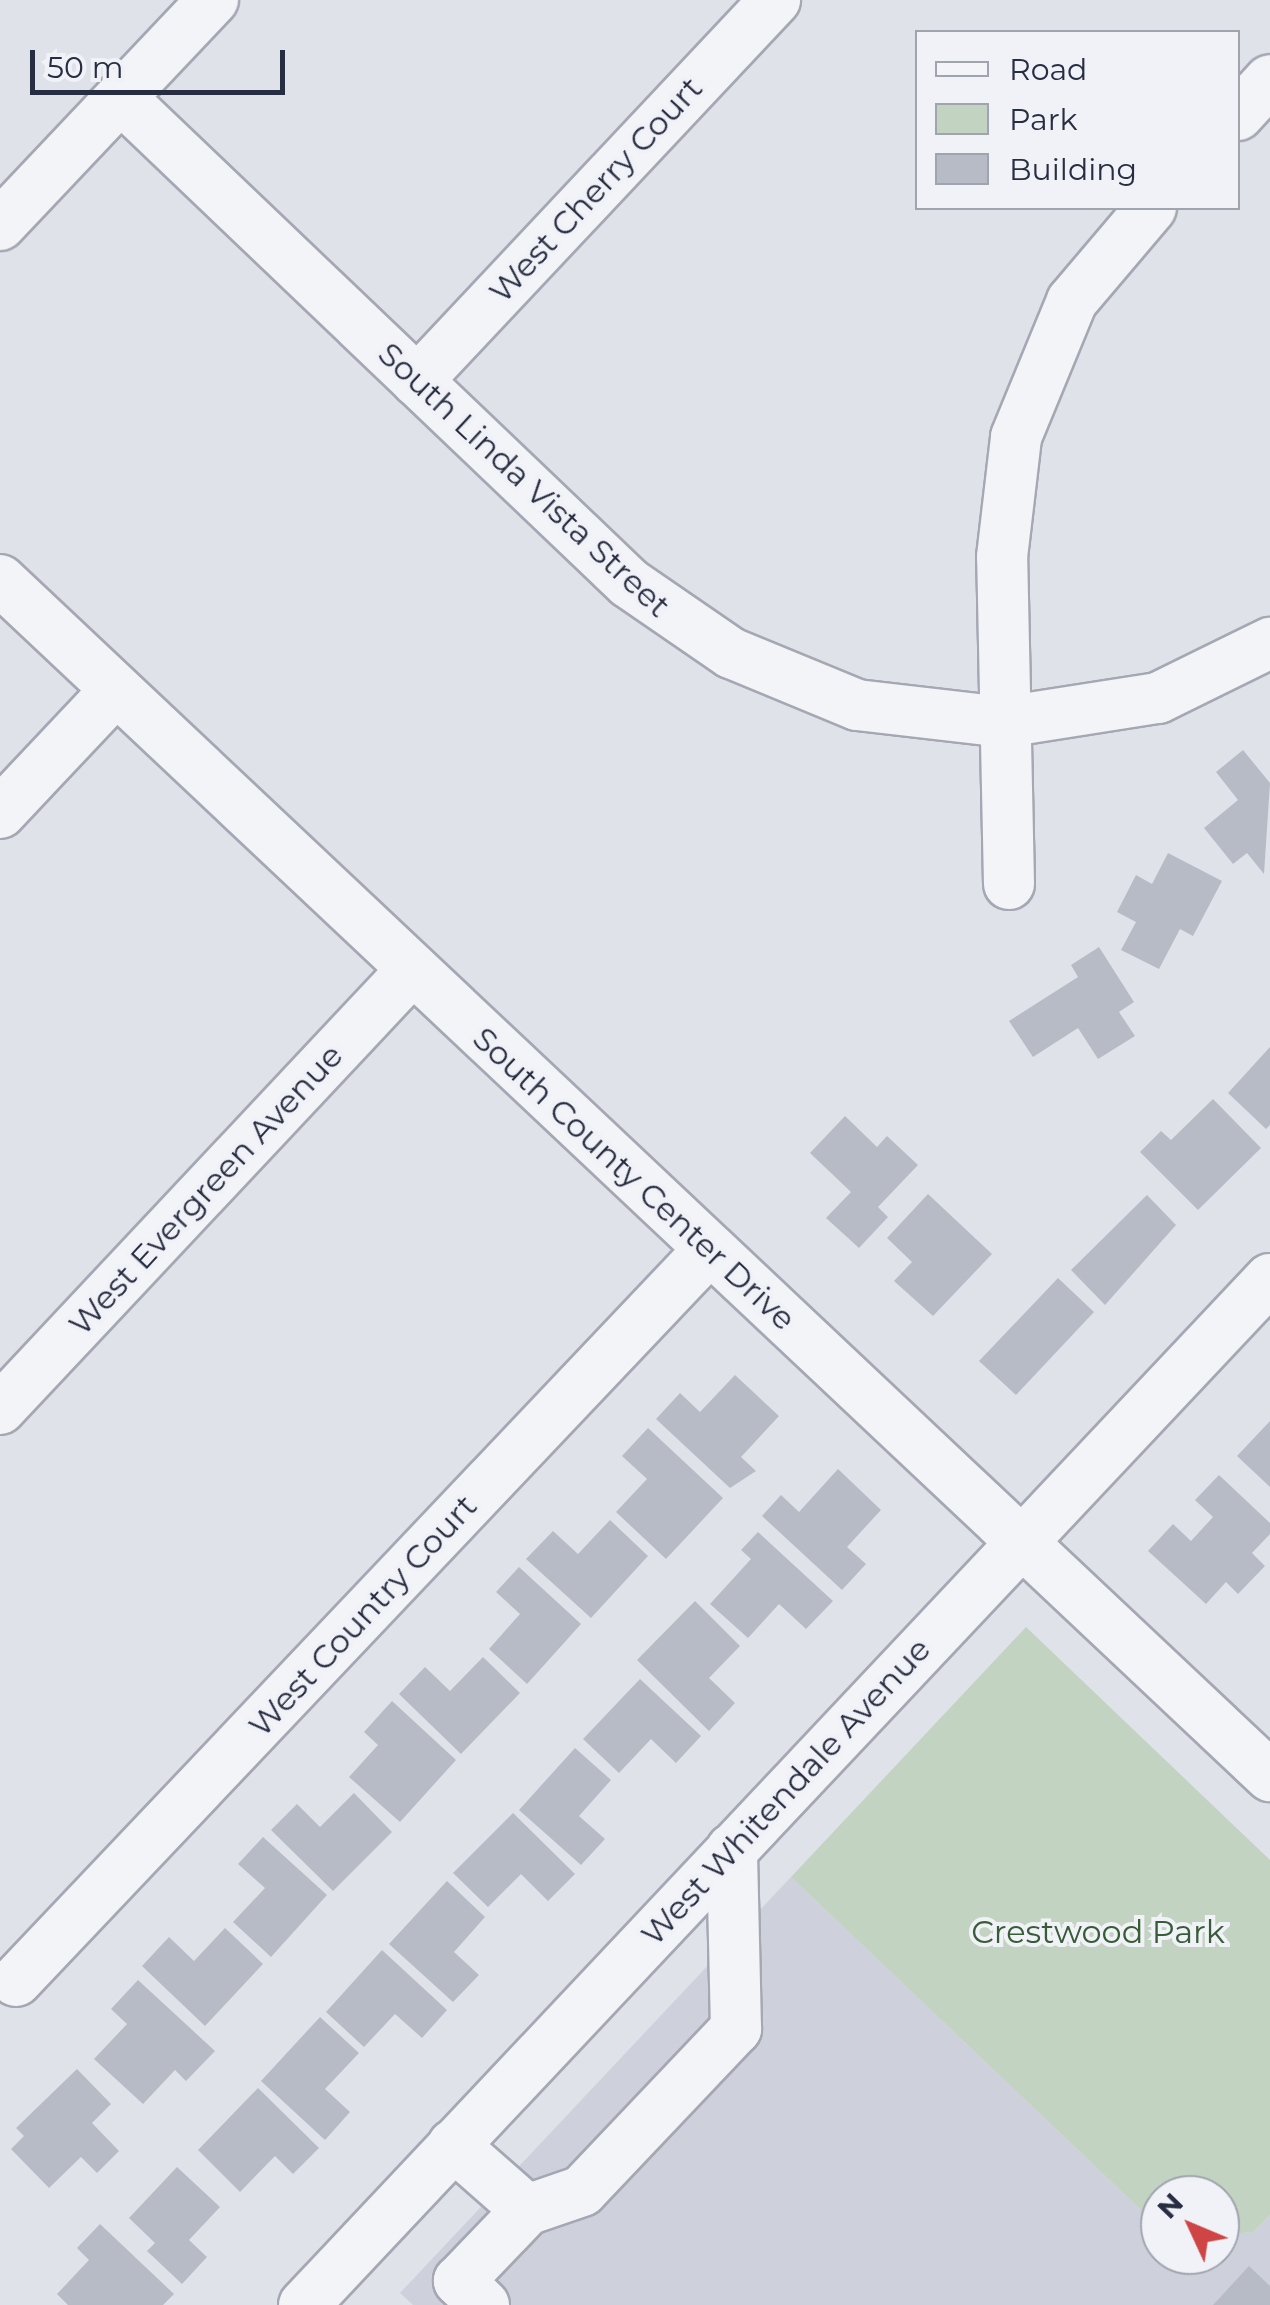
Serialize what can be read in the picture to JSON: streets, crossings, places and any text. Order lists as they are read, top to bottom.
{
  "streets": {
    "street": [
      "West Cherry Court",
      "South Linda Vista Street",
      "South County Center Drive",
      "West Evergreen Avenue",
      "West Country Court",
      "West Whitendale Avenue"
    ]
  },
  "crossings": [
    ["West Cherry Court", "South Linda Vista Street"],
    ["South County Center Drive", "West Evergreen Avenue"],
    ["South County Center Drive", "West Country Court"],
    ["South County Center Drive", "West Whitendale Avenue"]
  ],
  "parks": ["Crestwood Park"],
  "legend": ["Road", "Park", "Building"],
  "scale_bar": "50 m",
  "north": "top left"
}
